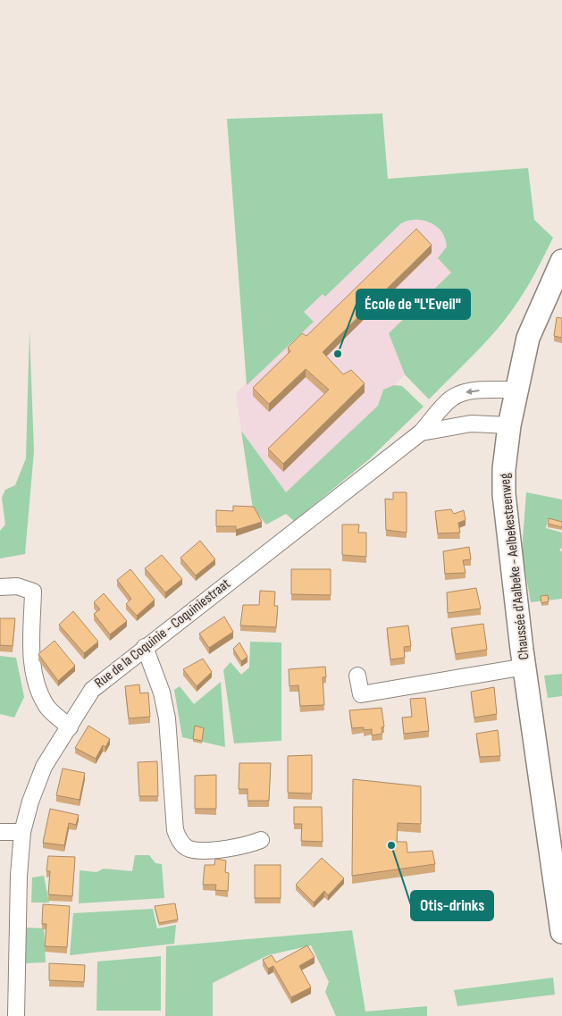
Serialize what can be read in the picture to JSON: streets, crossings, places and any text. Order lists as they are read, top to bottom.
{
  "streets": {
    "main road": ["Chaussée d'Aalbeke - Aelbekesteenweg"],
    "street": ["Rue de la Coquinie - Coquiniestraat"]
  },
  "crossings": [
    ["Chaussée d'Aalbeke - Aelbekesteenweg", "Rue de la Coquinie - Coquiniestraat"]
  ],
  "places": ["École de \"L'Eveil\"", "Otis-drinks"]
}
